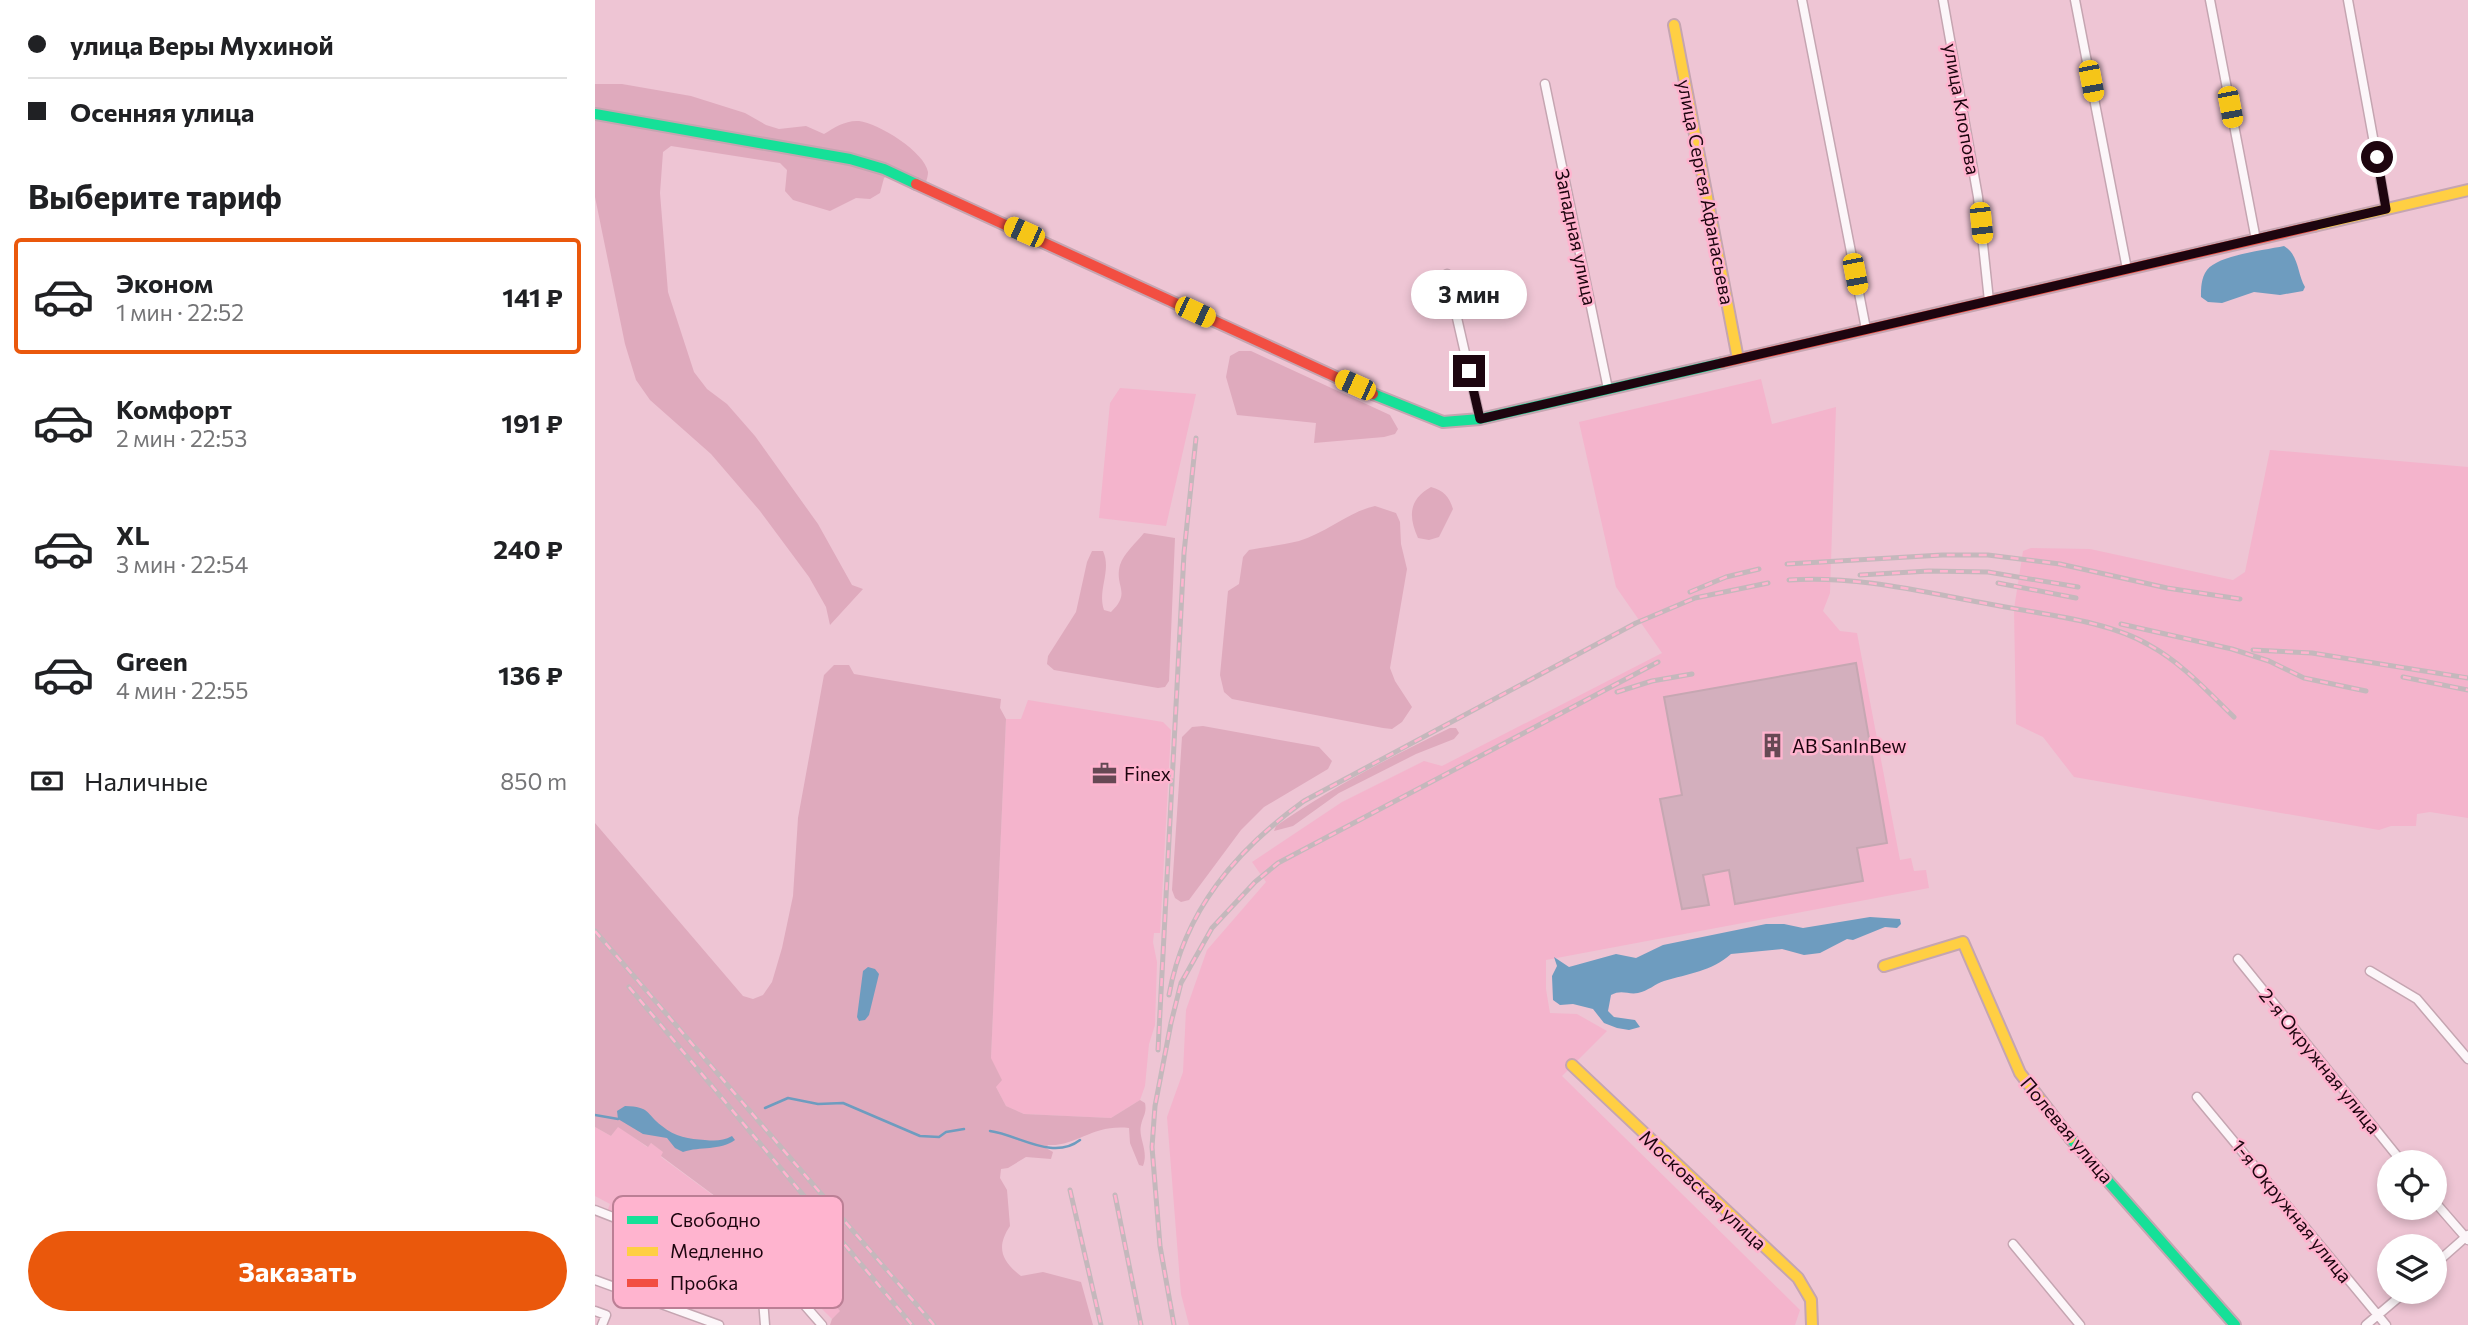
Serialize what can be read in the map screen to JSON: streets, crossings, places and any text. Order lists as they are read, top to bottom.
{
  "streets": {
    "street": [
      "улица Клопова",
      "улица Сергея Афанасьева",
      "Западная улица",
      "2-я Окружная улица",
      "Полевая улица",
      "Московская улица",
      "1-я Окружная улица"
    ]
  },
  "places": {
    "building": ["AB SanInBew"],
    "office": ["Finex"]
  },
  "legend": ["Свободно", "Медленно", "Пробка"],
  "page": {
    "banner": ["улица Веры Мухиной", "Осенняя улица"],
    "heading": "Выберите тариф",
    "list": [
      {
        "name": "Эконом",
        "note": "1 мин · 22:52",
        "value": "141 ₽"
      },
      {
        "name": "Комфорт",
        "note": "2 мин · 22:53",
        "value": "191 ₽"
      },
      {
        "name": "XL",
        "note": "3 мин · 22:54",
        "value": "240 ₽"
      },
      {
        "name": "Green",
        "note": "4 мин · 22:55",
        "value": "136 ₽"
      }
    ],
    "bubble": "3 мин",
    "pay": ["Наличные", "850 m"],
    "buttons": "Заказать"
  }
}
